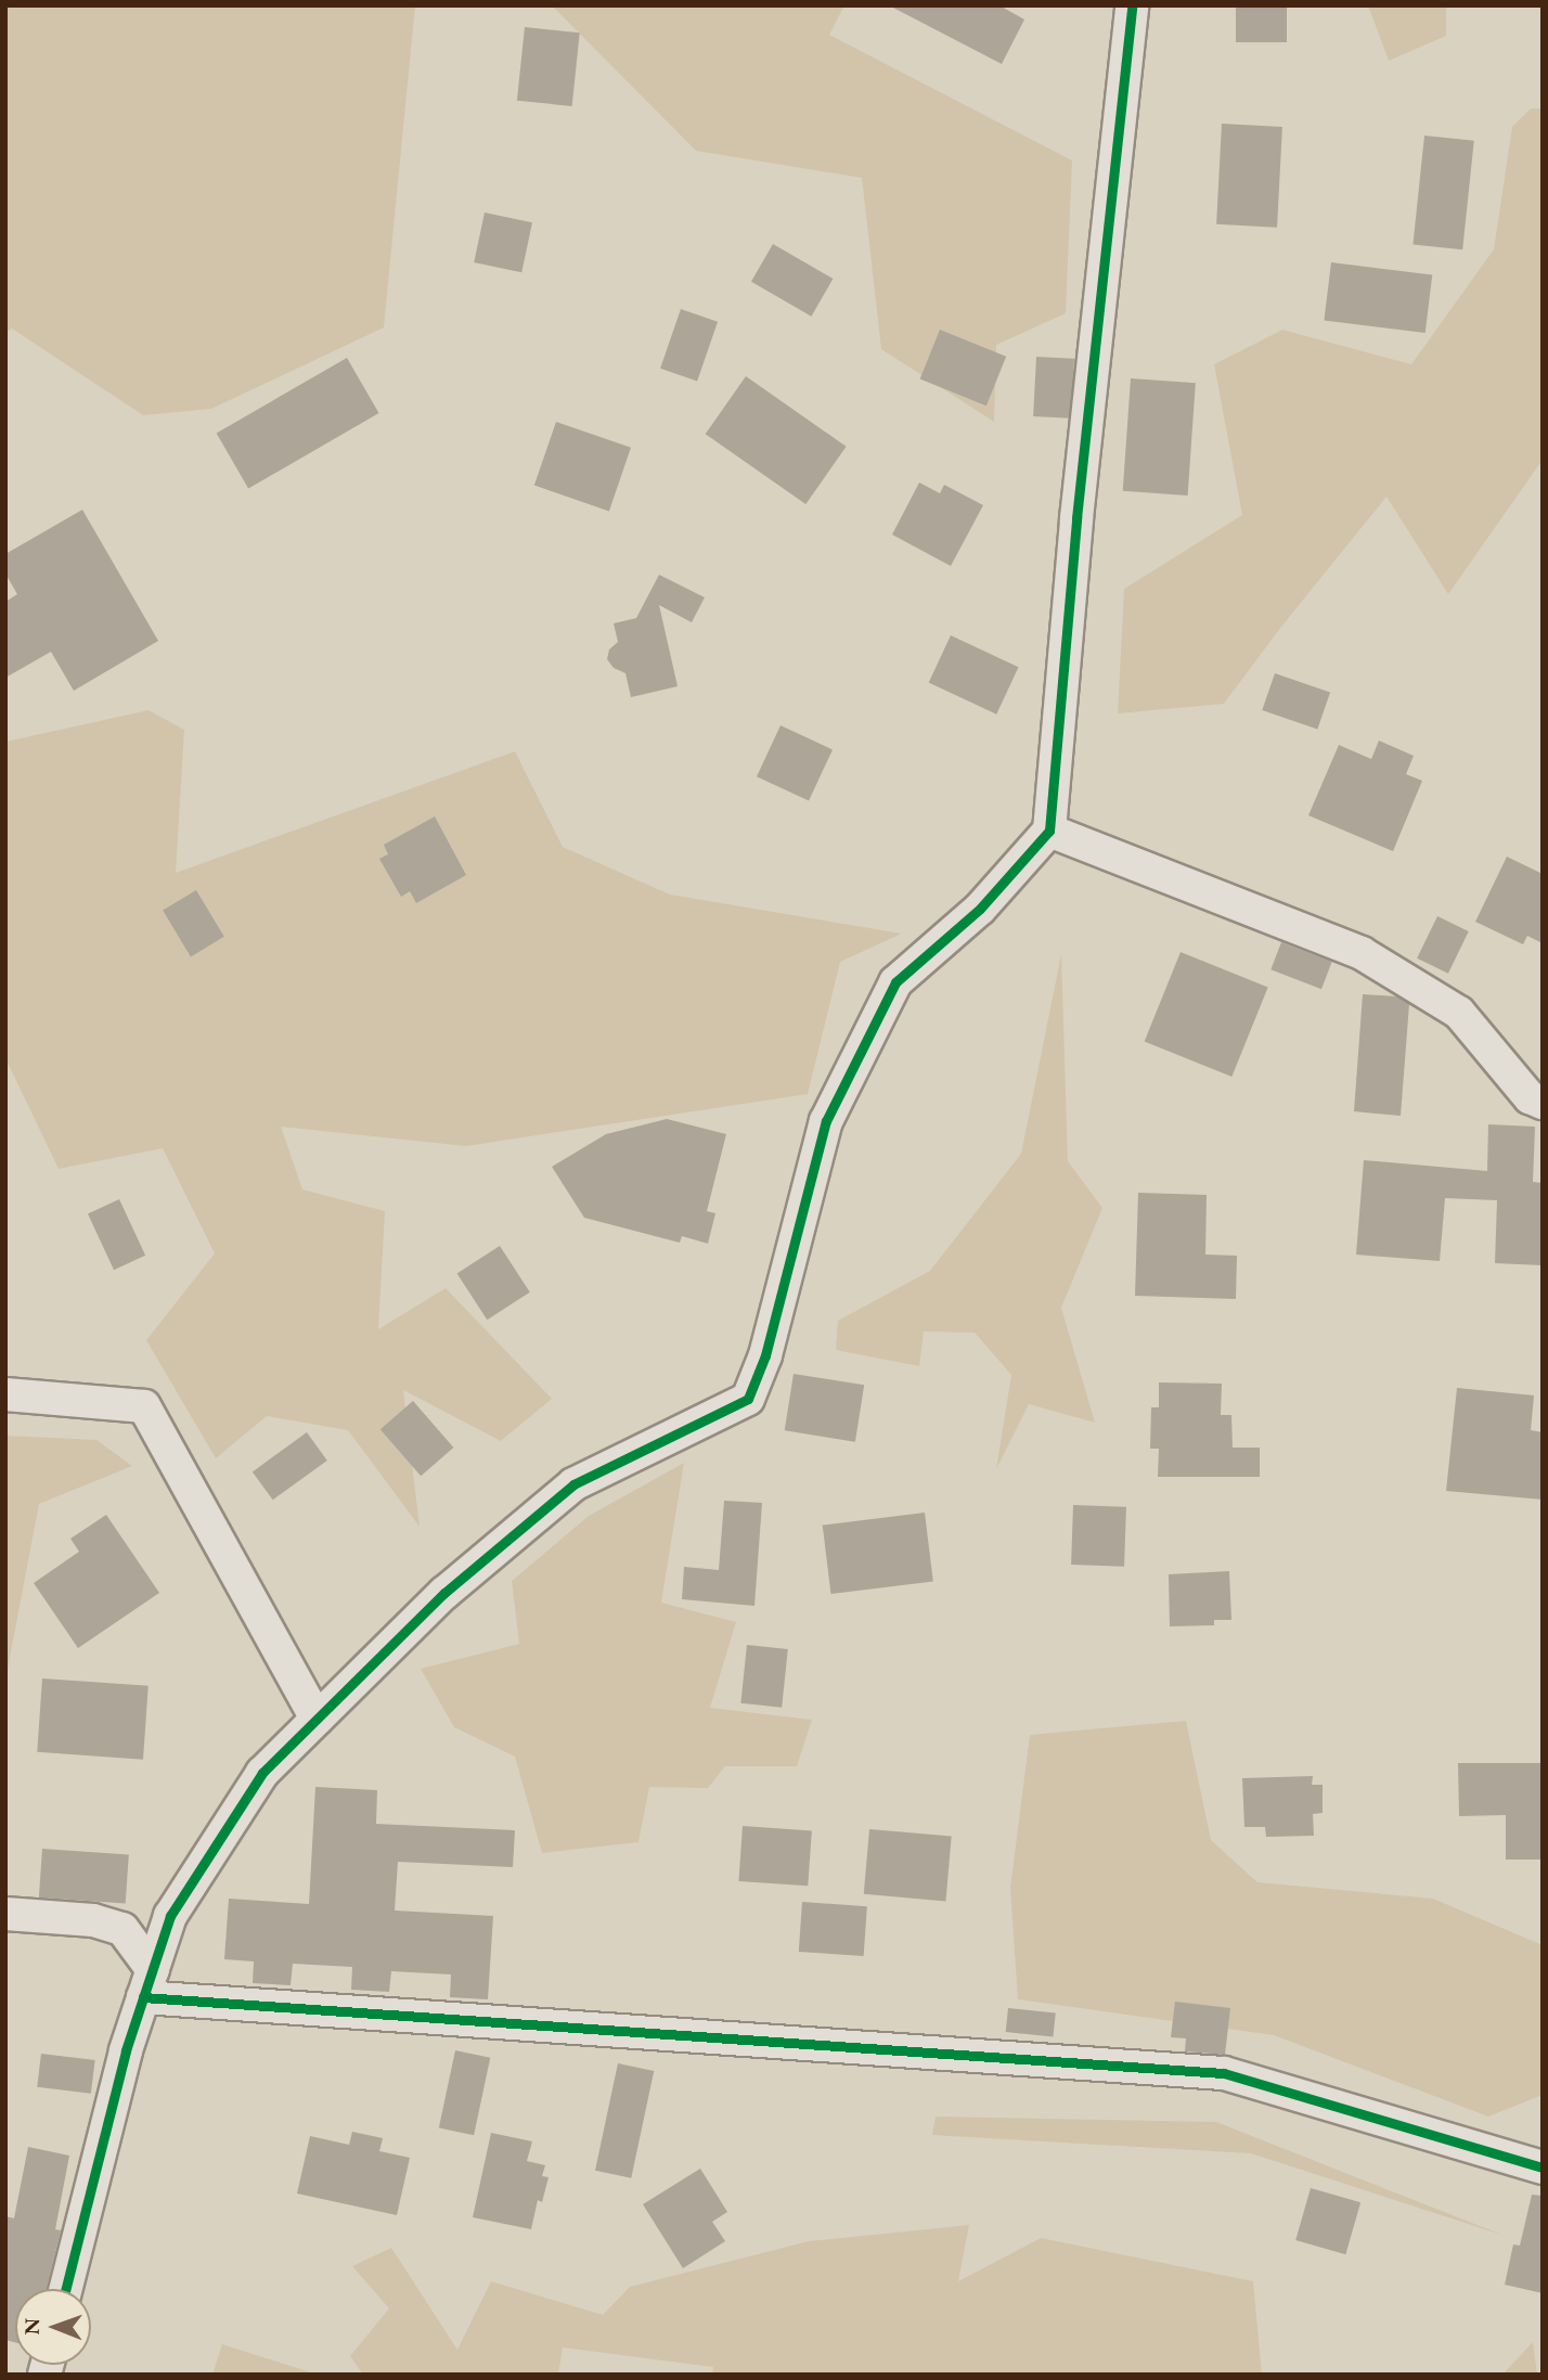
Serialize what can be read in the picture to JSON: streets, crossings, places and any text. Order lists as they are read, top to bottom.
{
  "north": "left"
}
